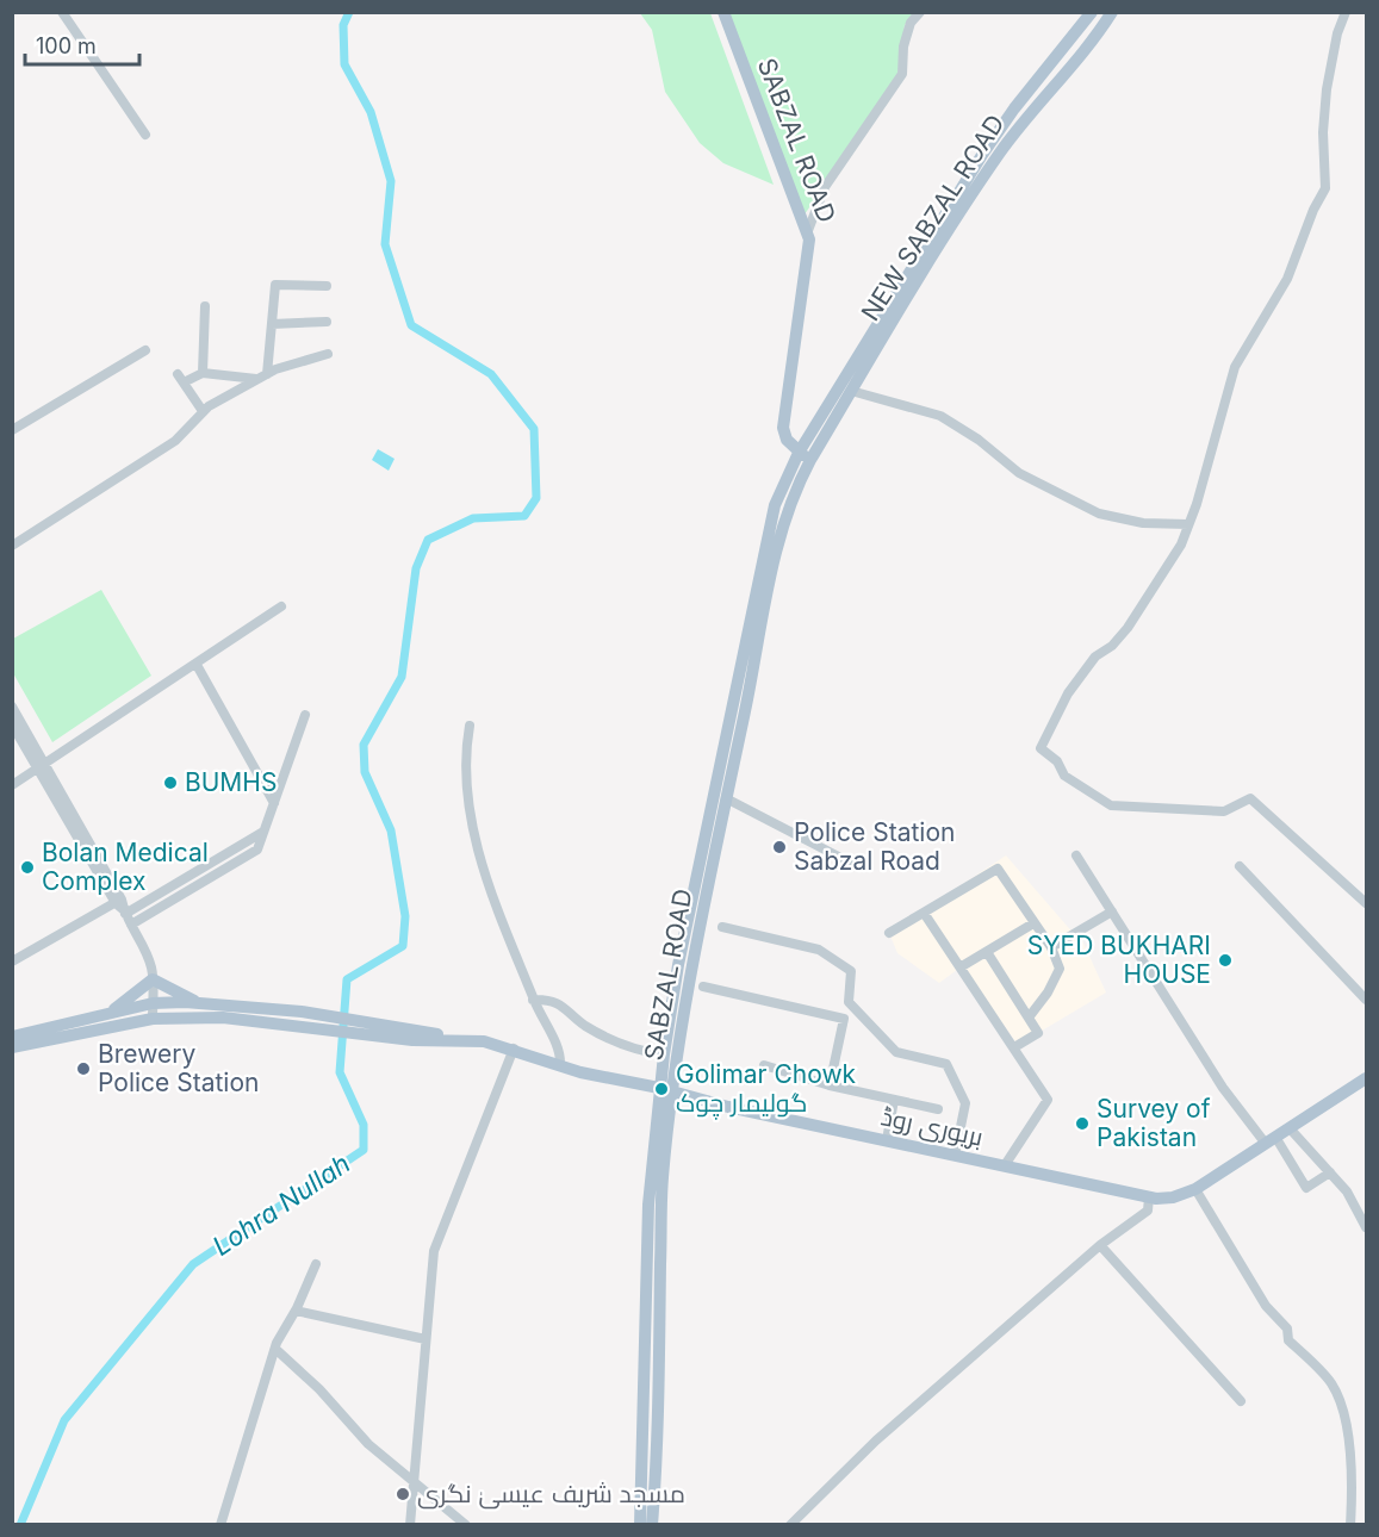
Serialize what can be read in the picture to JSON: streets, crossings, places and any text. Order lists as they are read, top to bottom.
{
  "streets": {
    "main road": ["SABZAL ROAD", "NEW SABZAL ROAD", "بریوری روڈ"]
  },
  "crossings": [
    ["SABZAL ROAD", "NEW SABZAL ROAD"],
    ["SABZAL ROAD", "بریوری روڈ"]
  ],
  "water": ["Lohra Nullah"],
  "places": [
    "BUMHS",
    "Police Station Sabzal Road",
    "Bolan Medical Complex",
    "SYED BUKHARI HOUSE",
    "Brewery Police Station",
    "Golimar Chowk گولیمار چوک",
    "Survey of Pakistan",
    "مسجد شریف عیسیٰ نگری"
  ],
  "scale_bar": "100 m"
}
